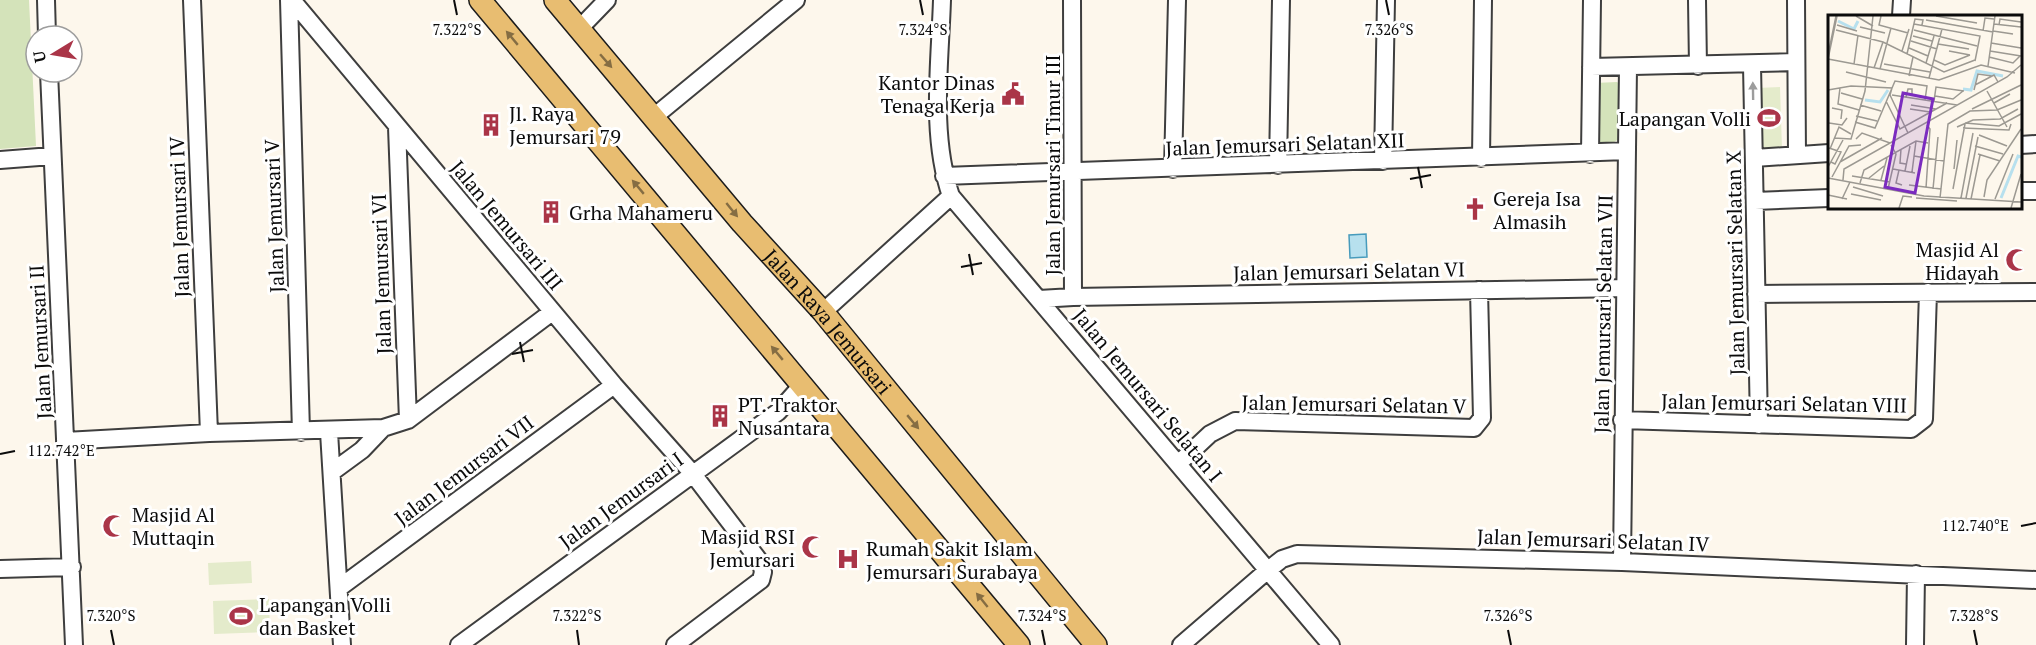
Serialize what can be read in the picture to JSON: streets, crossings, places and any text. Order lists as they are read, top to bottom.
{
  "streets": {
    "main road": ["Jalan Raya Jemursari"],
    "street": [
      "Jalan Jemursari Selatan XII",
      "Jalan Jemursari Timur III",
      "Jalan Jemursari V",
      "Jalan Jemursari IV",
      "Jalan Jemursari III",
      "Jalan Jemursari Selatan X",
      "Jalan Jemursari Selatan VI",
      "Jalan Jemursari VI",
      "Jalan Jemursari Selatan VII",
      "Jalan Jemursari II",
      "Jalan Jemursari Selatan I",
      "Jalan Jemursari Selatan VIII",
      "Jalan Jemursari Selatan V",
      "Jalan Jemursari VII",
      "Jalan Jemursari I",
      "Jalan Jemursari Selatan IV"
    ]
  },
  "crossings": [
    ["Jalan Jemursari Selatan XII", "Jalan Jemursari Timur III"],
    ["Jalan Jemursari Selatan XII", "Jalan Jemursari Selatan VII"],
    ["Jalan Jemursari Selatan XII", "Jalan Jemursari Selatan I"],
    ["Jalan Jemursari Timur III", "Jalan Jemursari Selatan VI"],
    ["Jalan Jemursari Timur III", "Jalan Jemursari Selatan I"],
    ["Jalan Jemursari V", "Jalan Jemursari III"],
    ["Jalan Jemursari III", "Jalan Jemursari VI"],
    ["Jalan Jemursari III", "Jalan Jemursari VII"],
    ["Jalan Jemursari III", "Jalan Jemursari I"],
    ["Jalan Jemursari Selatan X", "Jalan Jemursari Selatan VIII"],
    ["Jalan Jemursari Selatan VI", "Jalan Jemursari Selatan VII"],
    ["Jalan Jemursari Selatan VI", "Jalan Jemursari Selatan V"],
    ["Jalan Jemursari Selatan VII", "Jalan Jemursari Selatan VIII"],
    ["Jalan Jemursari Selatan VII", "Jalan Jemursari Selatan IV"],
    ["Jalan Jemursari Selatan I", "Jalan Jemursari Selatan V"],
    ["Jalan Jemursari Selatan I", "Jalan Jemursari Selatan IV"]
  ],
  "places": {
    "public building": ["Kantor Dinas Tenaga Kerja"],
    "sports": ["Lapangan Volli", "Lapangan Volli dan Basket"],
    "building": ["Jl. Raya Jemursari 79", "Grha Mahameru", "PT. Traktor Nusantara"],
    "church": ["Gereja Isa Almasih"],
    "mosque": ["Masjid Al Hidayah", "Masjid Al Muttaqin", "Masjid RSI Jemursari"],
    "hospital": ["Rumah Sakit Islam Jemursari Surabaya"]
  },
  "north": "left",
  "coordinates": [
    "7.322°S",
    "7.324°S",
    "7.326°S",
    "112.742°E",
    "112.740°E",
    "7.320°S",
    "7.328°S"
  ]
}
